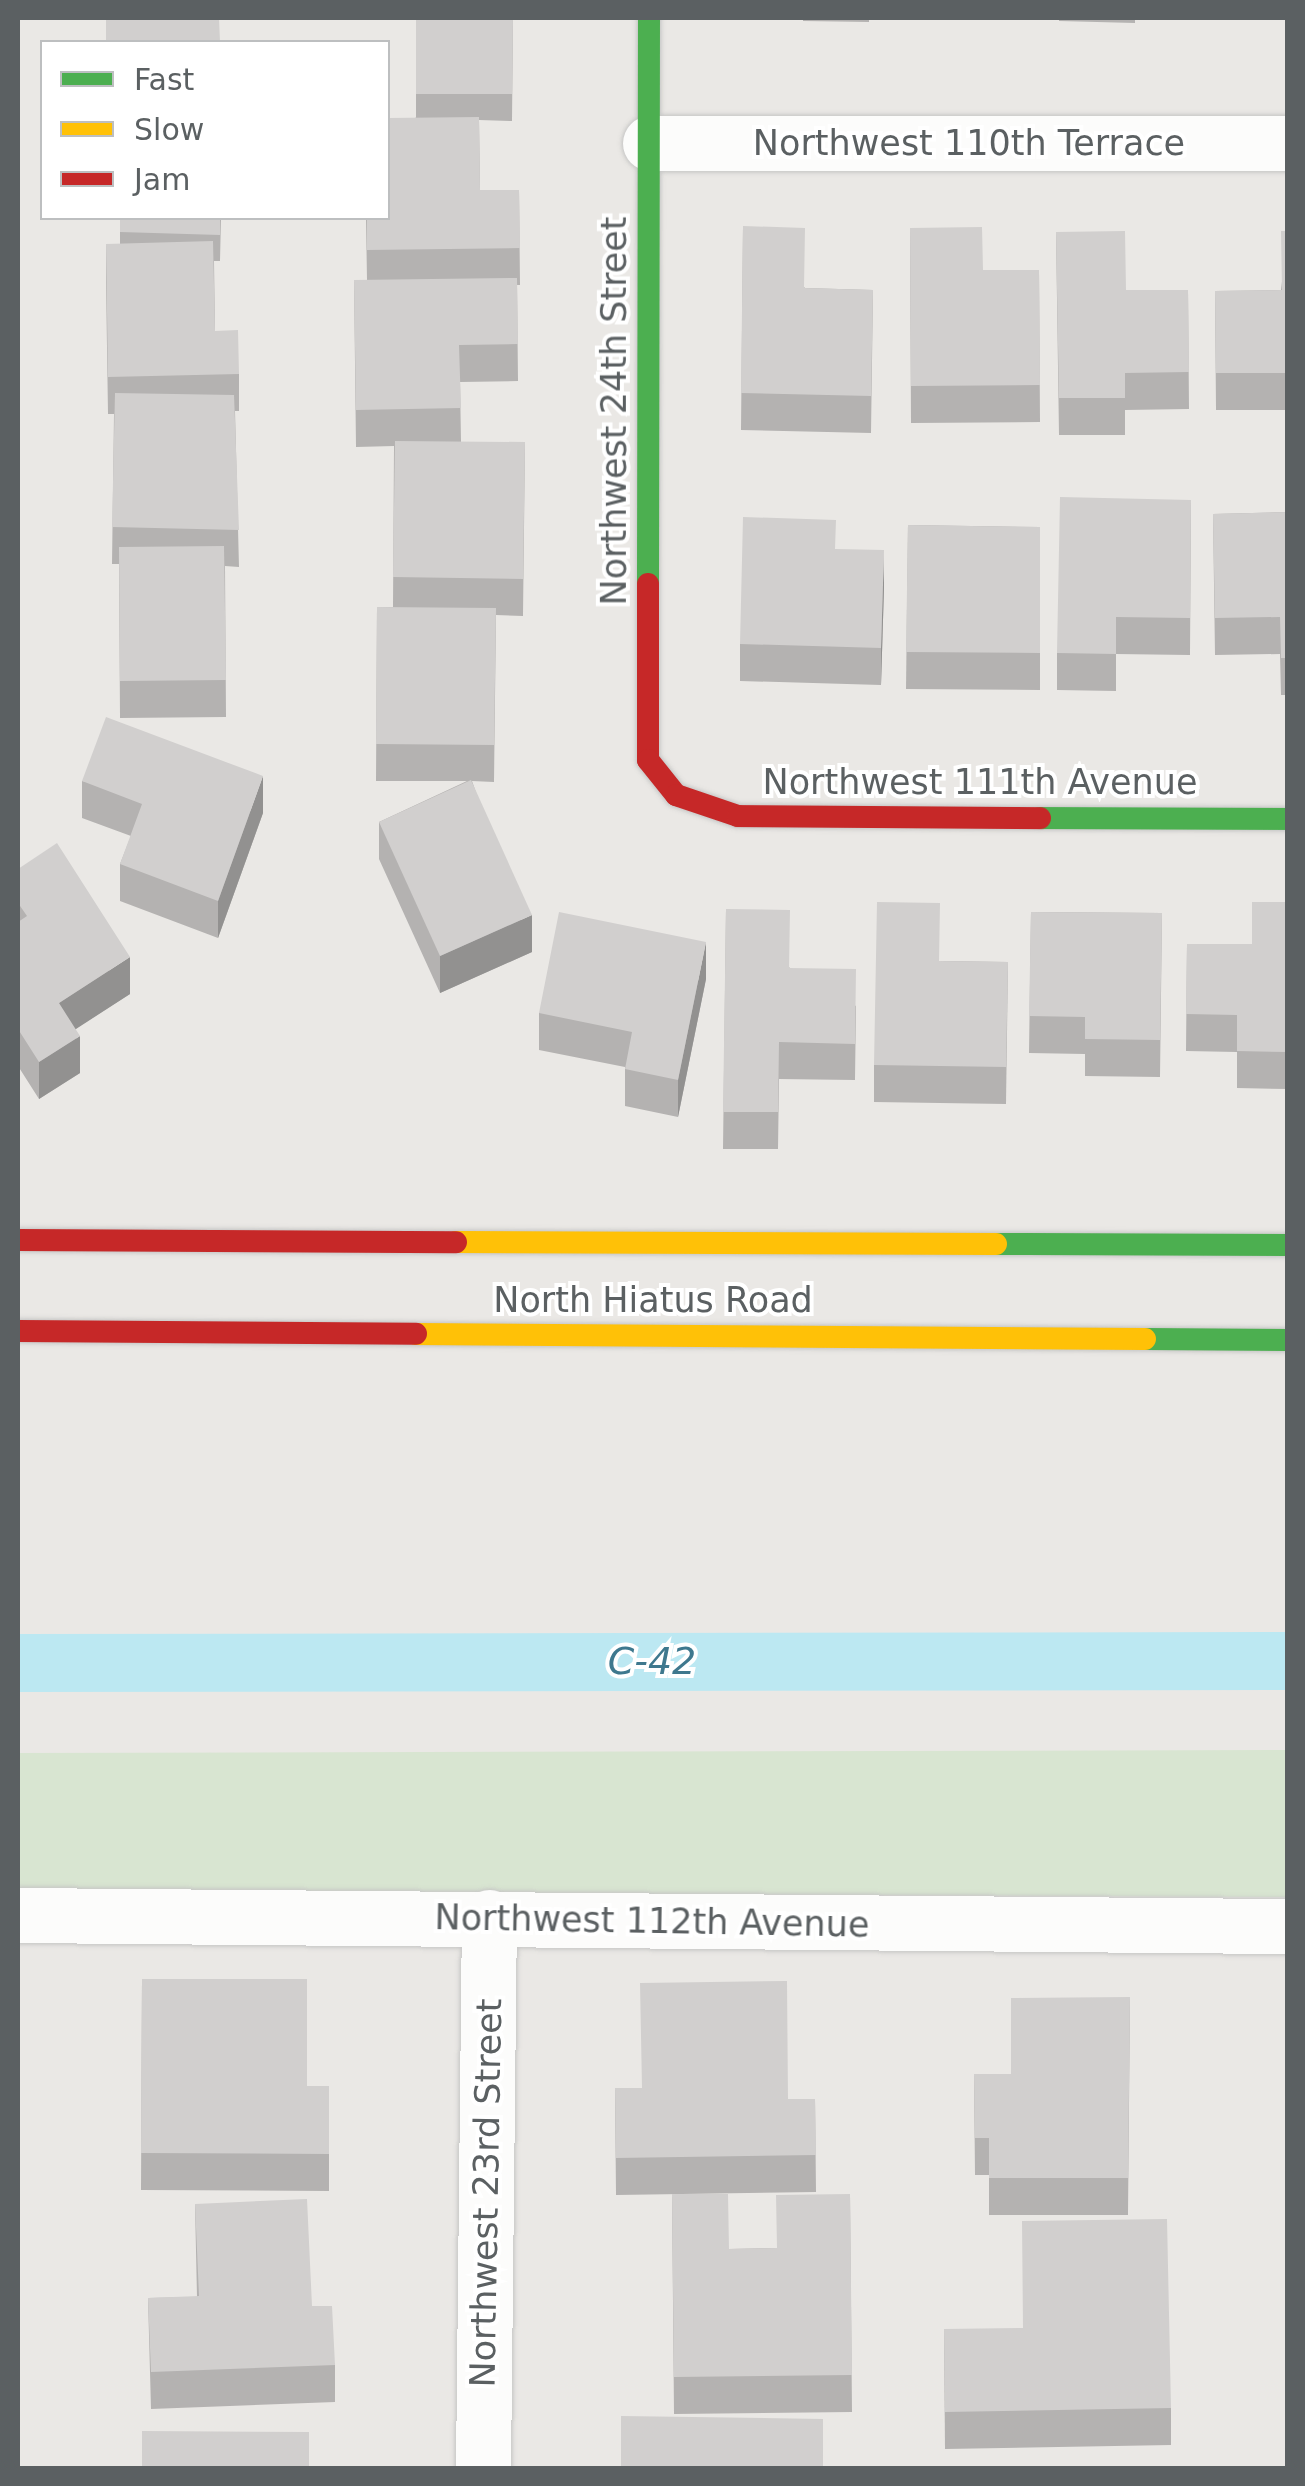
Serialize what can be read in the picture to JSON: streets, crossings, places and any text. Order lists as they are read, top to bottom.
{
  "streets": {
    "main road": ["Northwest 24th Street", "Northwest 111th Avenue", "North Hiatus Road"],
    "street": ["Northwest 110th Terrace", "Northwest 112th Avenue", "Northwest 23rd Street"]
  },
  "crossings": [
    ["Northwest 110th Terrace", "Northwest 24th Street"],
    ["Northwest 24th Street", "Northwest 111th Avenue"],
    ["Northwest 112th Avenue", "Northwest 23rd Street"]
  ],
  "water": ["C-42"],
  "legend": ["Fast", "Slow", "Jam"]
}
